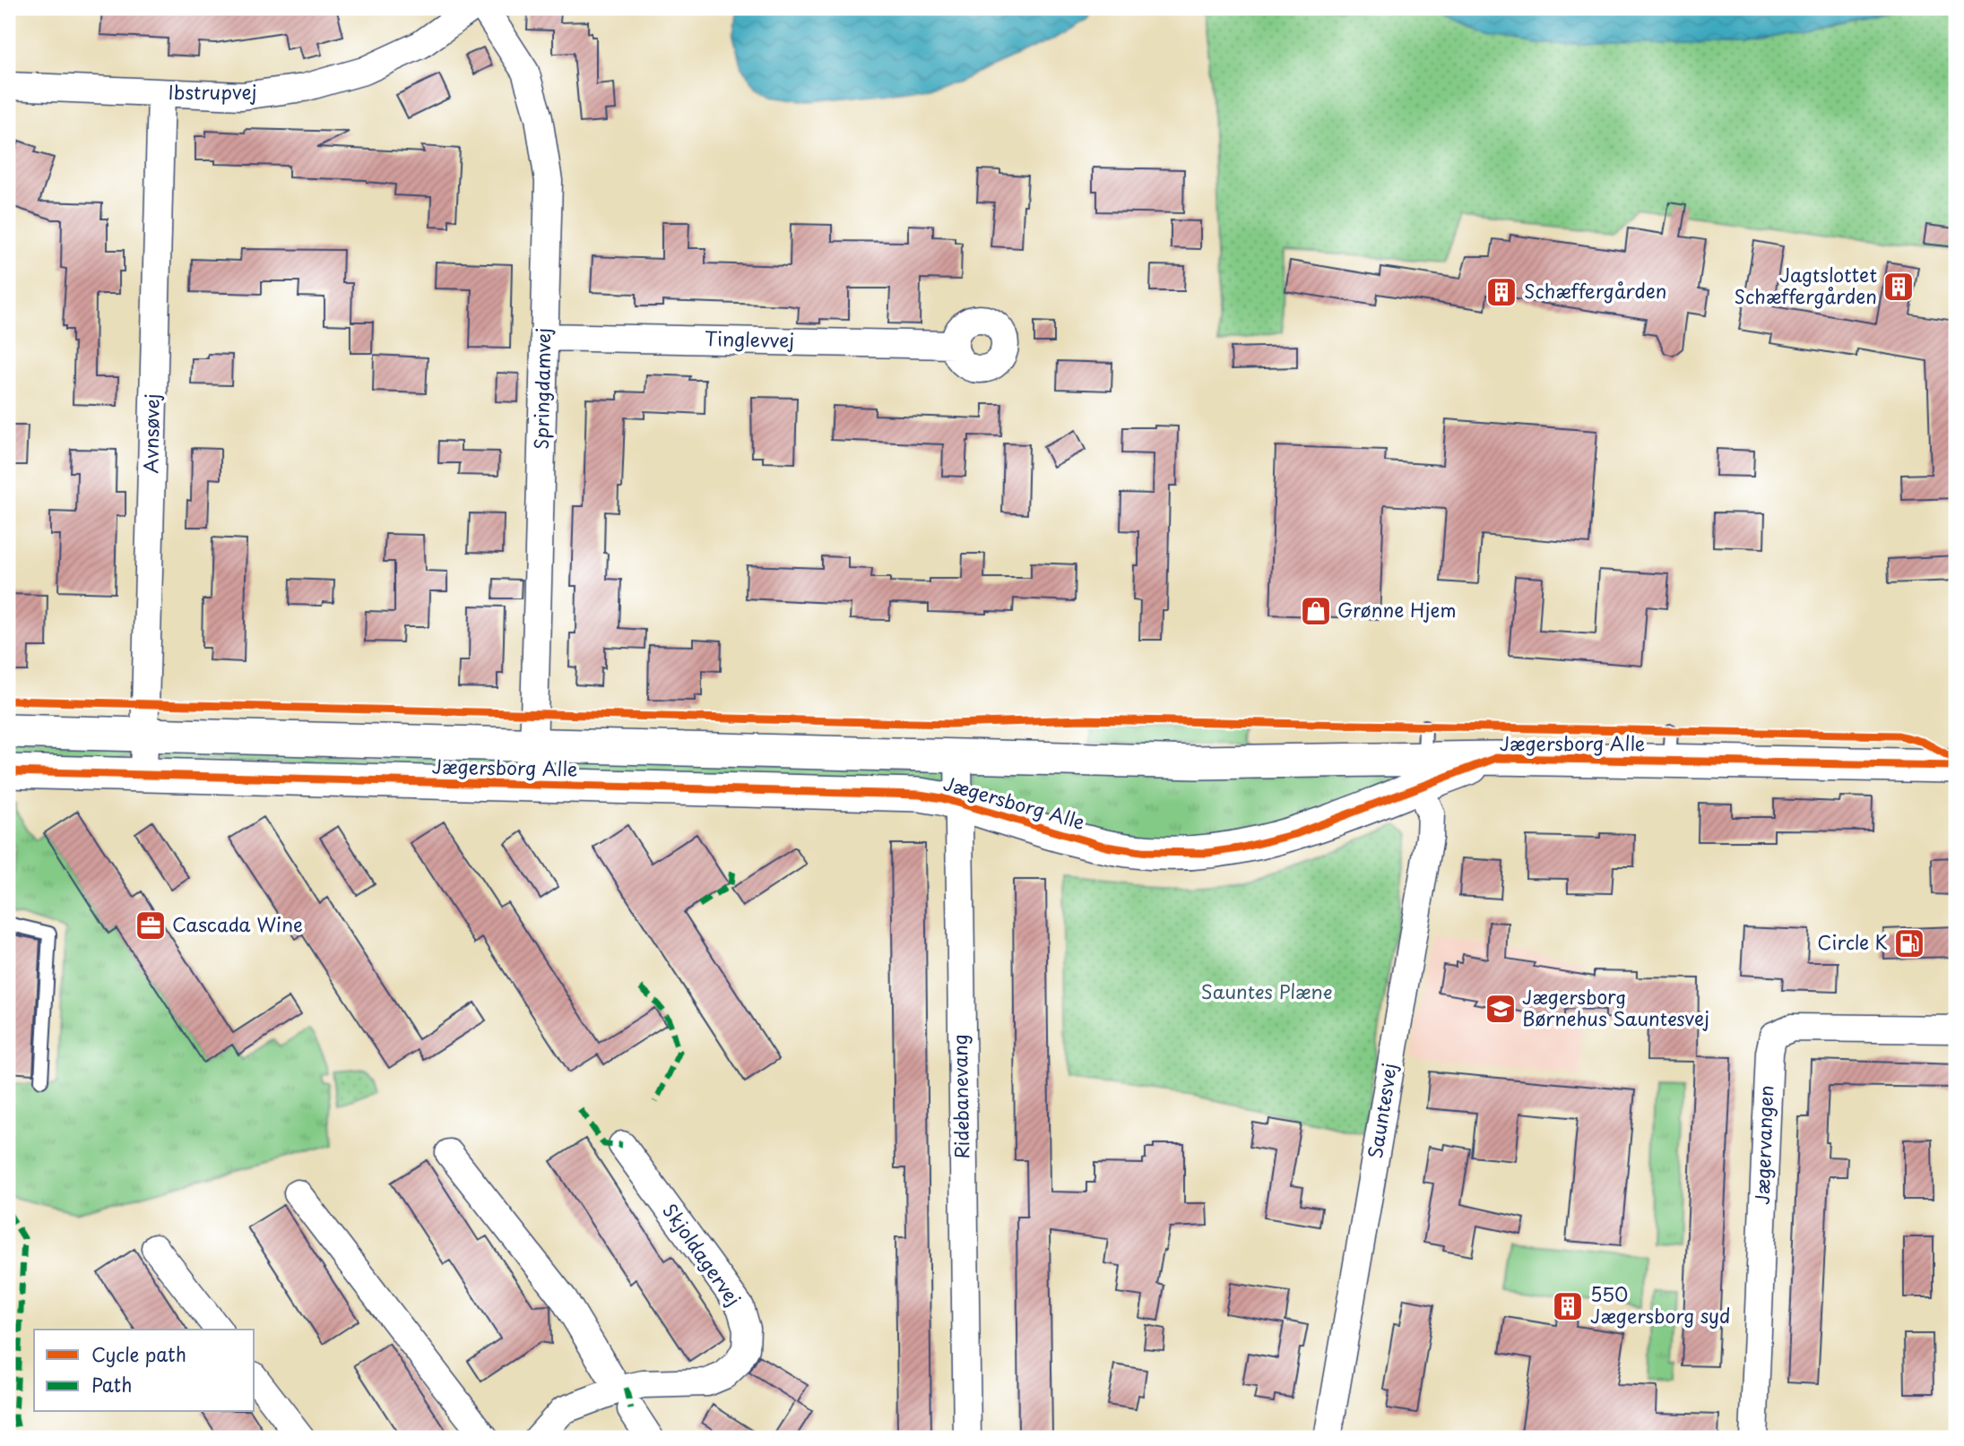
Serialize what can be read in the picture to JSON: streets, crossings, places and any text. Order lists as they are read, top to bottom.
{
  "streets": {
    "street": [
      "Ibstrupvej",
      "Tinglevvej",
      "Springdamvej",
      "Avnsøvej",
      "Jægersborg Alle",
      "Ridebanevang",
      "Sauntesvej",
      "Jægervangen",
      "Skjoldagervej"
    ]
  },
  "crossings": [
    ["Ibstrupvej", "Avnsøvej"],
    ["Tinglevvej", "Springdamvej"],
    ["Springdamvej", "Jægersborg Alle"],
    ["Avnsøvej", "Jægersborg Alle"],
    ["Jægersborg Alle", "Ridebanevang"],
    ["Jægersborg Alle", "Sauntesvej"]
  ],
  "parks": ["Sauntes Plæne"],
  "places": {
    "building": ["Jagtslottet Schæffergården", "Schæffergården", "550 Jægersborg syd"],
    "shop": ["Grønne Hjem"],
    "office": ["Cascada Wine"],
    "fuel station": ["Circle K"],
    "school or university": ["Jægersborg Børnehus Sauntesvej"]
  },
  "legend": ["Cycle path", "Path"]
}
